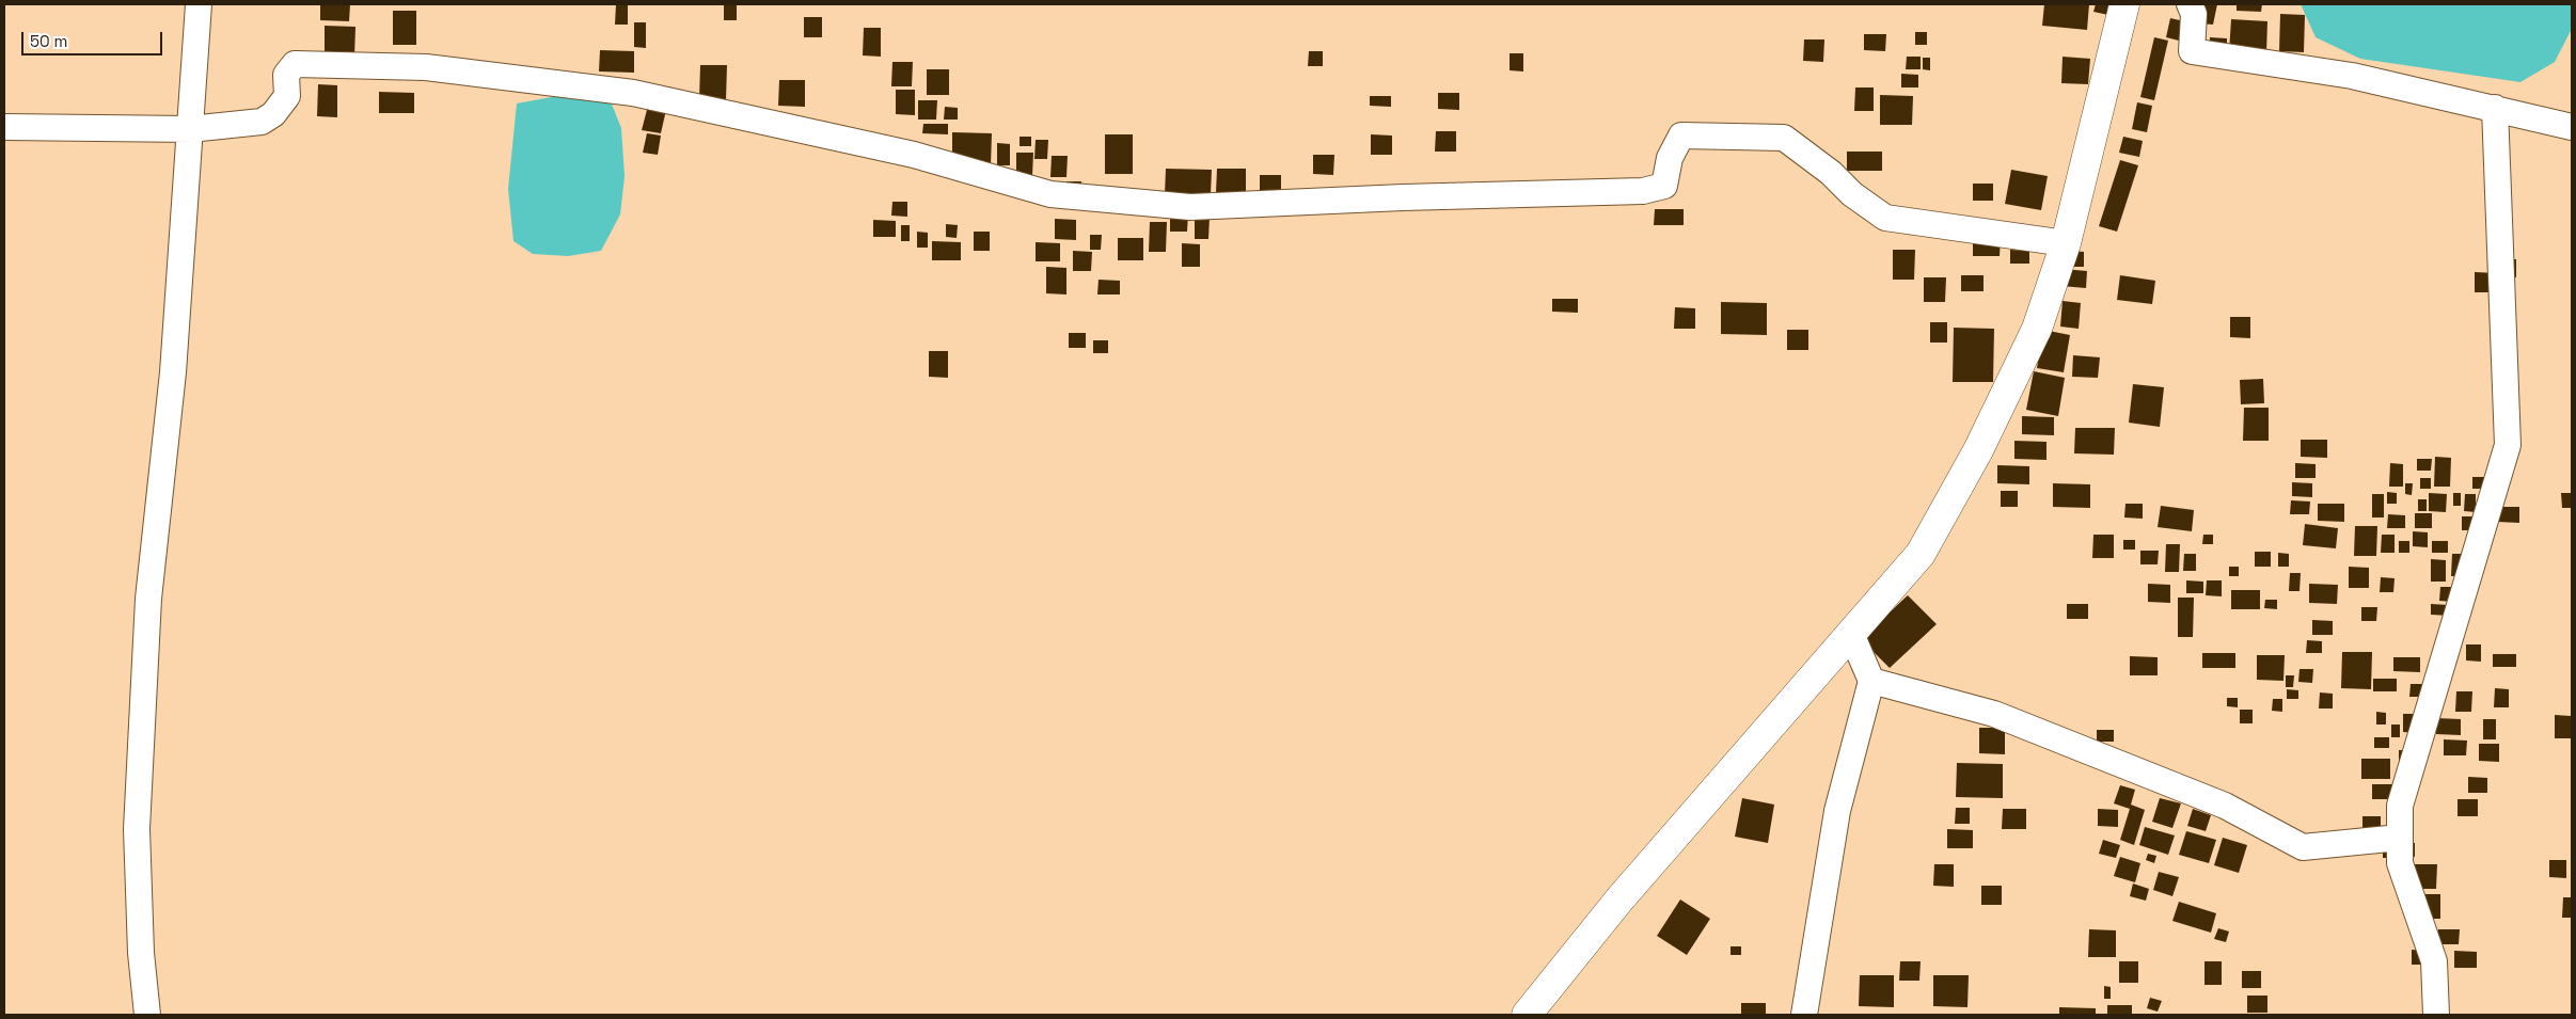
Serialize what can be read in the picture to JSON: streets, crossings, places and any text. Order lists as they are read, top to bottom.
{
  "scale_bar": "50 m"
}
